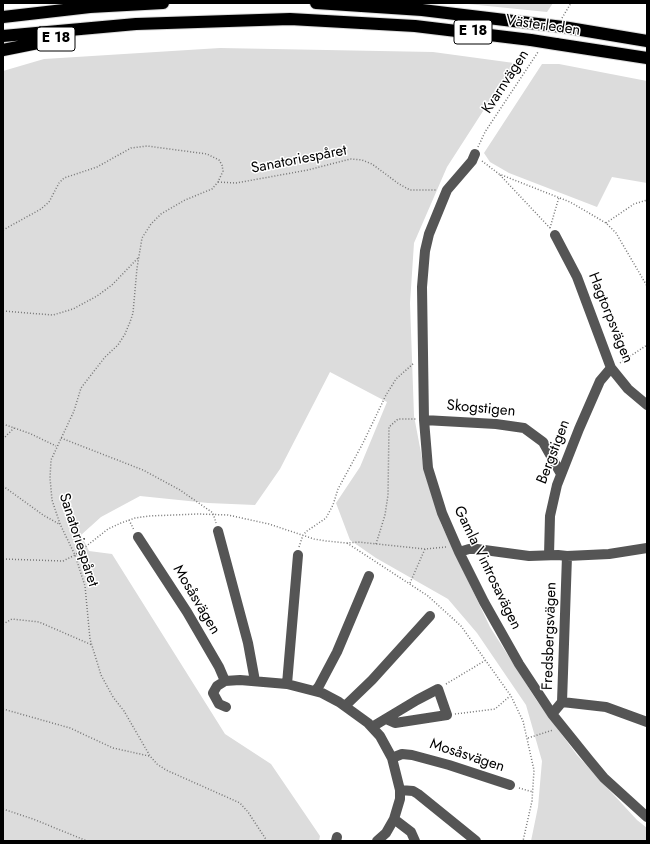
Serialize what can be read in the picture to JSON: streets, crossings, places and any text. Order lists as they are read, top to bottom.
{
  "streets": {
    "highway": ["Västerleden", "E 18"],
    "street": [
      "Hagtorpsvägen",
      "Skogstigen",
      "Bergstigen",
      "Gamla Vintrosavägen",
      "Mosåsvägen",
      "Fredsbergsvägen"
    ],
    "path": ["Kvarnvägen", "Sanatoriespåret"]
  },
  "crossings": [
    ["Västerleden", "E 18"],
    ["Kvarnvägen", "Gamla Vintrosavägen"],
    ["Sanatoriespåret", "Gamla Vintrosavägen"],
    ["Hagtorpsvägen", "Bergstigen"],
    ["Skogstigen", "Bergstigen"],
    ["Skogstigen", "Gamla Vintrosavägen"],
    ["Gamla Vintrosavägen", "Fredsbergsvägen"]
  ]
}
